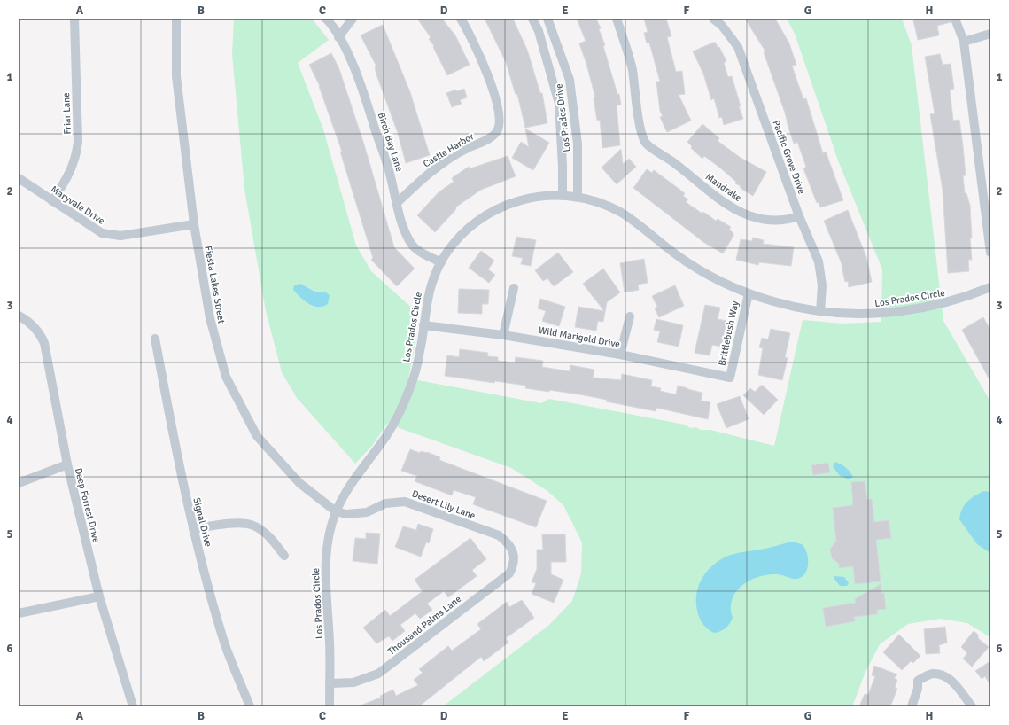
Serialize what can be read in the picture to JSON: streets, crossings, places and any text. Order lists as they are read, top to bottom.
{
  "streets": {
    "street": [
      "Friar Lane",
      "Los Prados Drive",
      "Birch Bay Lane",
      "Castle Harbor",
      "Pacific Grove Drive",
      "Mandrake",
      "Maryvale Drive",
      "Fiesta Lakes Street",
      "Los Prados Circle",
      "Brittlebush Way",
      "Wild Marigold Drive",
      "Desert Lily Lane",
      "Deep Forrest Drive",
      "Signal Drive",
      "Thousand Palms Lane"
    ]
  },
  "crossings": [
    ["Friar Lane", "Maryvale Drive"],
    ["Los Prados Drive", "Los Prados Circle"],
    ["Birch Bay Lane", "Castle Harbor"],
    ["Birch Bay Lane", "Los Prados Circle"],
    ["Pacific Grove Drive", "Mandrake"],
    ["Pacific Grove Drive", "Los Prados Circle"],
    ["Maryvale Drive", "Fiesta Lakes Street"],
    ["Fiesta Lakes Street", "Los Prados Circle"],
    ["Fiesta Lakes Street", "Desert Lily Lane"],
    ["Los Prados Circle", "Brittlebush Way"],
    ["Los Prados Circle", "Wild Marigold Drive"],
    ["Los Prados Circle", "Desert Lily Lane"],
    ["Los Prados Circle", "Thousand Palms Lane"],
    ["Brittlebush Way", "Wild Marigold Drive"],
    ["Desert Lily Lane", "Thousand Palms Lane"]
  ],
  "grid": {
    "columns": [
      "A",
      "B",
      "C",
      "D",
      "E",
      "F",
      "G",
      "H"
    ],
    "rows": [
      "1",
      "2",
      "3",
      "4",
      "5",
      "6"
    ]
  }
}
